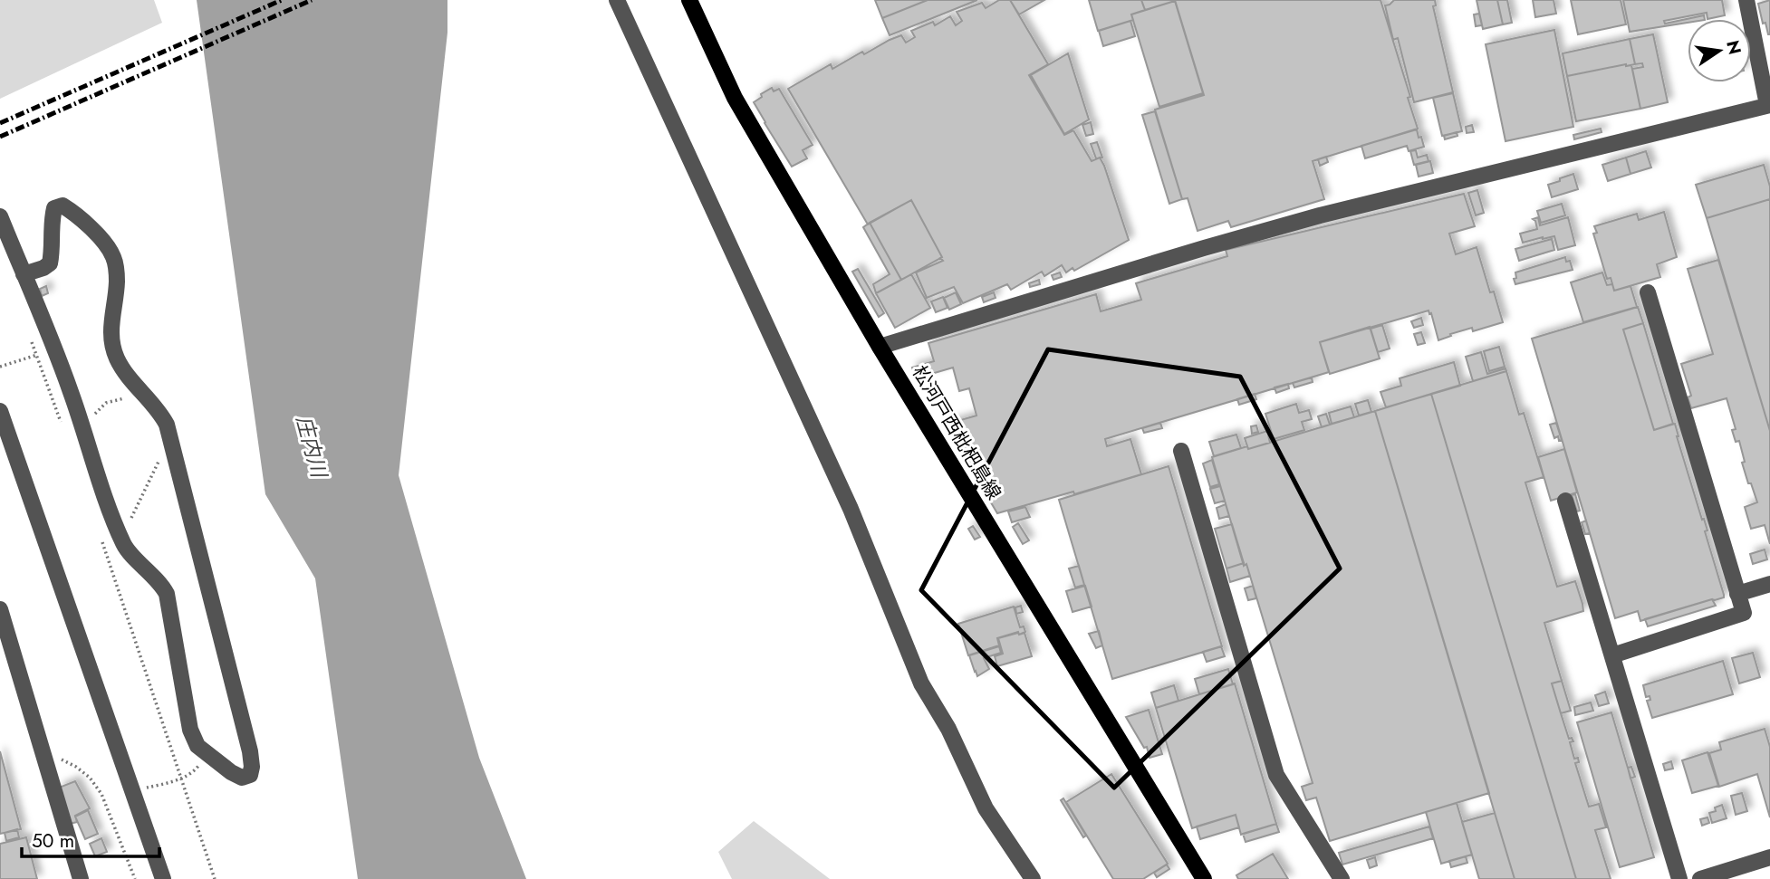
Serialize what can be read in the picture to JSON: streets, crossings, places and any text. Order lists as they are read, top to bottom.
{
  "streets": {
    "main road": ["松河戸西枇杷島線"]
  },
  "water": ["庄内川"],
  "scale_bar": "50 m",
  "north": "right"
}
